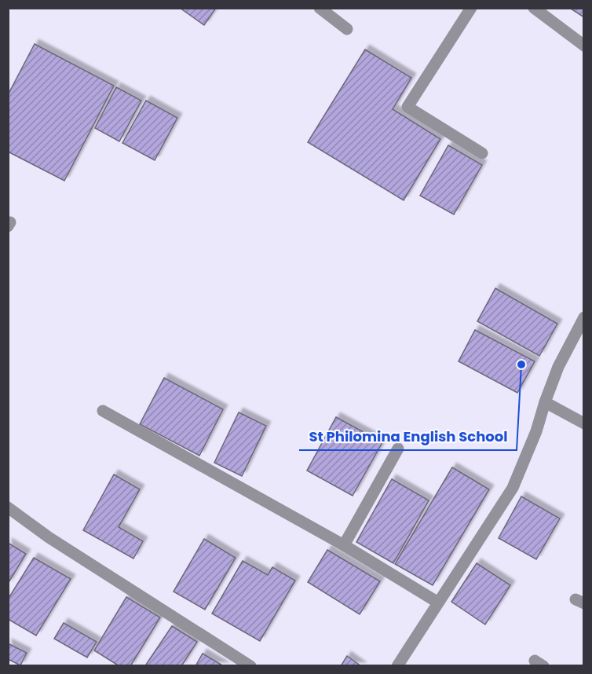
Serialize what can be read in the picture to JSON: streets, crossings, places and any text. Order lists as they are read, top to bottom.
{
  "places": ["St Philomina English School"]
}
